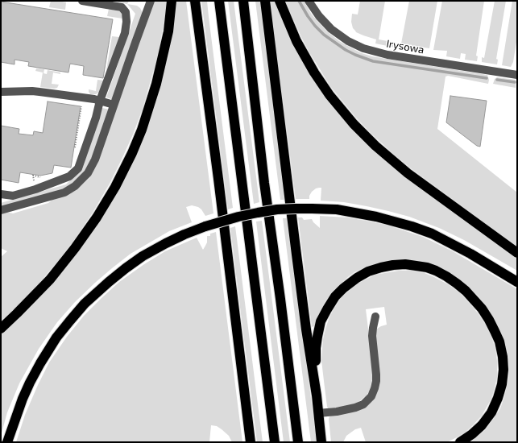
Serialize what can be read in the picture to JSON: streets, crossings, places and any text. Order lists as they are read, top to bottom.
{
  "streets": {
    "street": ["Irysowa"]
  }
}
